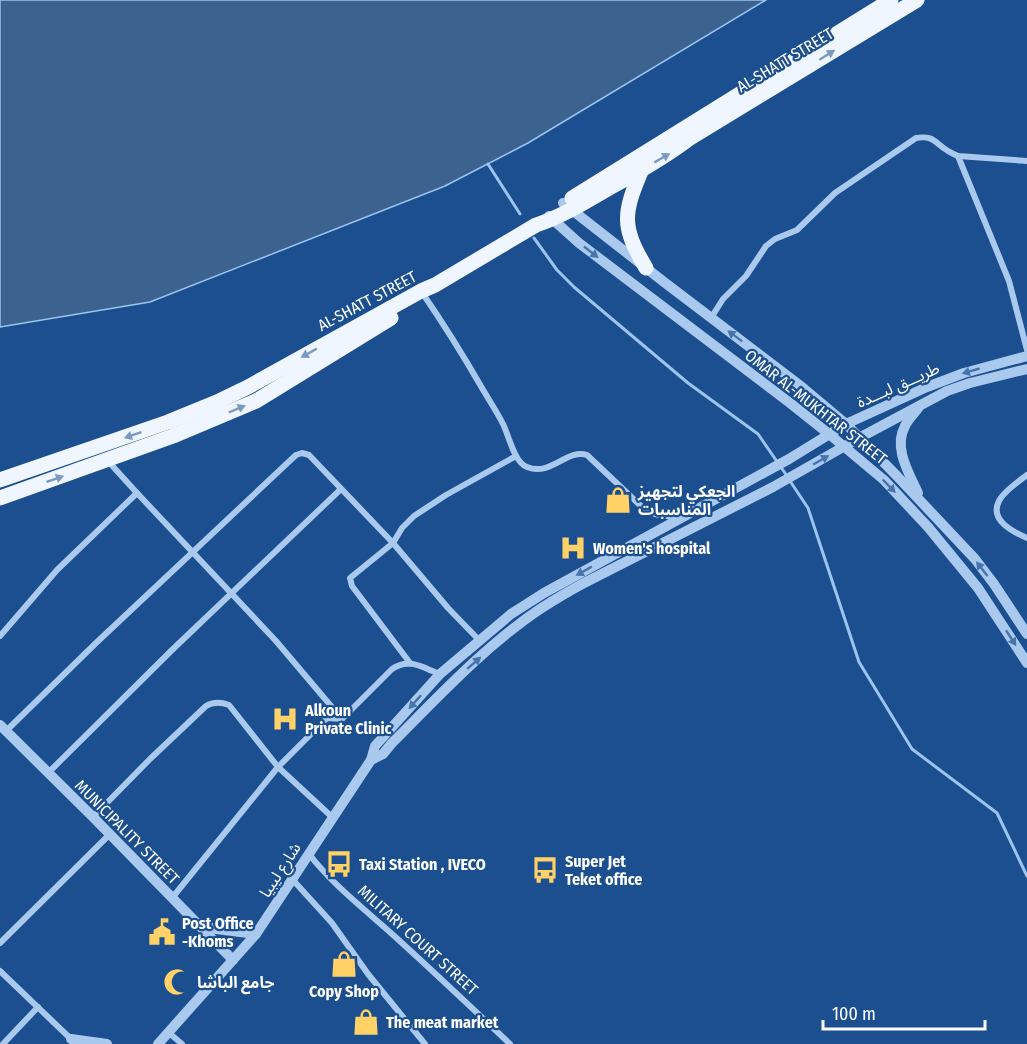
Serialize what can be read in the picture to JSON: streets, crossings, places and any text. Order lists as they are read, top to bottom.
{
  "streets": {
    "main road": ["AL-SHATT STREET"],
    "street": [
      "طريـــق لبـــدة",
      "OMAR AL-MUKHTAR STREET",
      "MUNICIPALITY STREET",
      "شارع ليبيا",
      "MILITARY COURT STREET"
    ]
  },
  "crossings": [
    ["AL-SHATT STREET", "OMAR AL-MUKHTAR STREET"],
    ["طريـــق لبـــدة", "OMAR AL-MUKHTAR STREET"],
    ["طريـــق لبـــدة", "شارع ليبيا"],
    ["MUNICIPALITY STREET", "شارع ليبيا"],
    ["شارع ليبيا", "MILITARY COURT STREET"]
  ],
  "places": {
    "shop": ["الجعكي لتجهيز المناسبات", "Copy Shop", "The meat market"],
    "hospital": ["Women's hospital", "Alkoun Private Clinic"],
    "bus stop": ["Taxi Station , IVECO", "Super Jet Teket office"],
    "public building": ["Post Office -Khoms"],
    "mosque": ["جامع الباشا"]
  },
  "scale_bar": "100 m"
}
